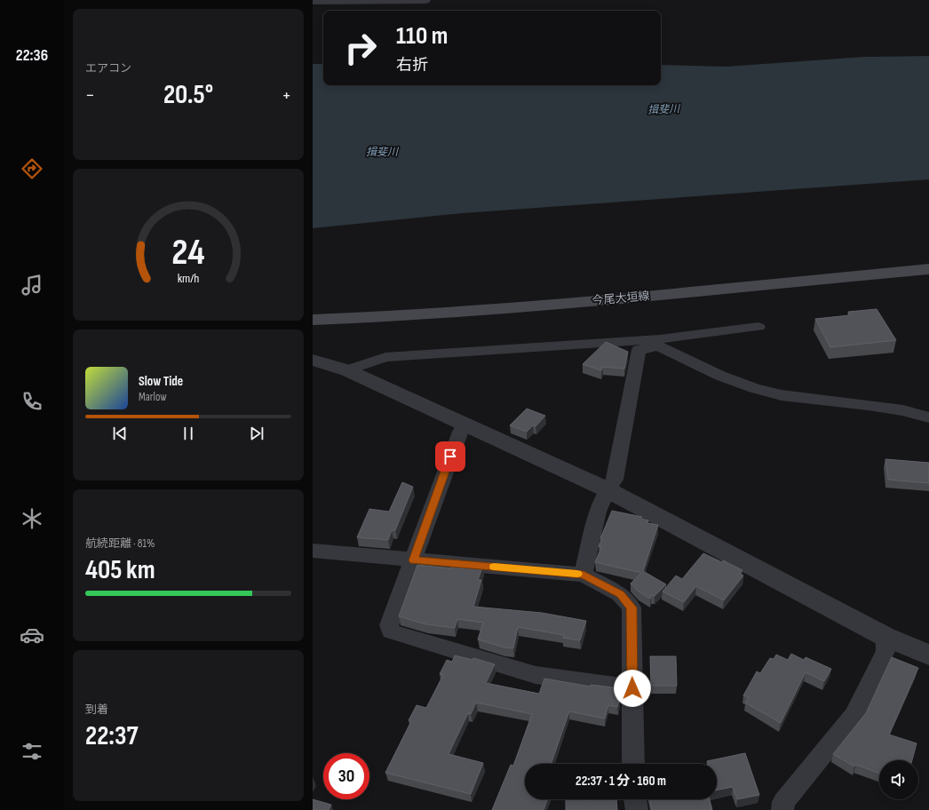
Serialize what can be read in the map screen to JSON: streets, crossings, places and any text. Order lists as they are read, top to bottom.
{
  "streets": {
    "main road": ["今尾大垣線"]
  },
  "water": ["揖斐川"],
  "page": {
    "tabs": "22:36",
    "tile": [
      "エアコン",
      ["航続距離 · 81%", "405 km"],
      ["到着", "22:37"]
    ],
    "turn": ["110 m", "右折"],
    "heat": ["−", "20.5°", "+"],
    "song": ["Slow Tide", "Marlow"],
    "limit": "30",
    "trip": "22:37 · 1 分 · 160 m",
    "gauge": ["24", "km/h"]
  }
}
